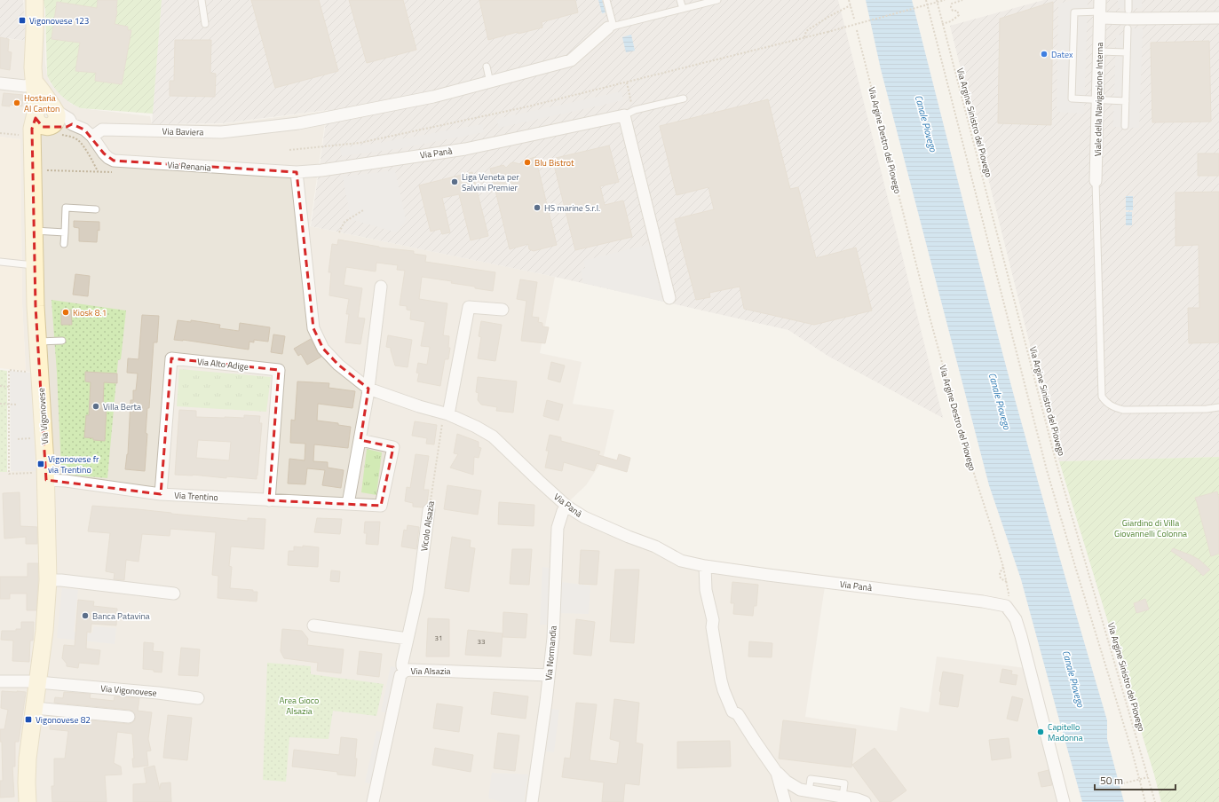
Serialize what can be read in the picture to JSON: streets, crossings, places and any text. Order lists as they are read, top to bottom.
{
  "streets": {
    "main road": ["Via Vigonovese"],
    "street": [
      "Viale della Navigazione Interna",
      "Via Baviera",
      "Via Panà",
      "Via Renania",
      "Via Alto Adige",
      "Via Trentino",
      "Vicolo Alsazia",
      "Via Normandia",
      "Via Alsazia"
    ],
    "path": ["Via Argine Sinistro del Piovego", "Via Argine Destro del Piovego"]
  },
  "crossings": [
    ["Via Baviera", "Via Renania"],
    ["Via Argine Destro del Piovego", "Via Panà"],
    ["Via Panà", "Via Renania"],
    ["Via Panà", "Vicolo Alsazia"],
    ["Via Panà", "Via Normandia"],
    ["Via Alto Adige", "Via Trentino"],
    ["Via Vigonovese", "Via Trentino"],
    ["Vicolo Alsazia", "Via Alsazia"],
    ["Via Normandia", "Via Alsazia"]
  ],
  "water": ["Canale Piovego"],
  "parks": ["Giardino di Villa Giovannelli Colonna", "Area Gioco Alsazia"],
  "places": {
    "transit": ["Vigonovese 123", "Vigonovese fr via Trentino", "Vigonovese 82"],
    "other": [
      "Datex",
      "Hostaria Al Canton",
      "Blu Bistrot",
      "Liga Veneta per Salvini Premier",
      "HS marine S.r.l.",
      "Kiosk 8.1",
      "Villa Berta",
      "Banca Patavina",
      "Capitello Madonna"
    ]
  },
  "house_numbers": ["31", "33"],
  "scale_bar": "50 m"
}
